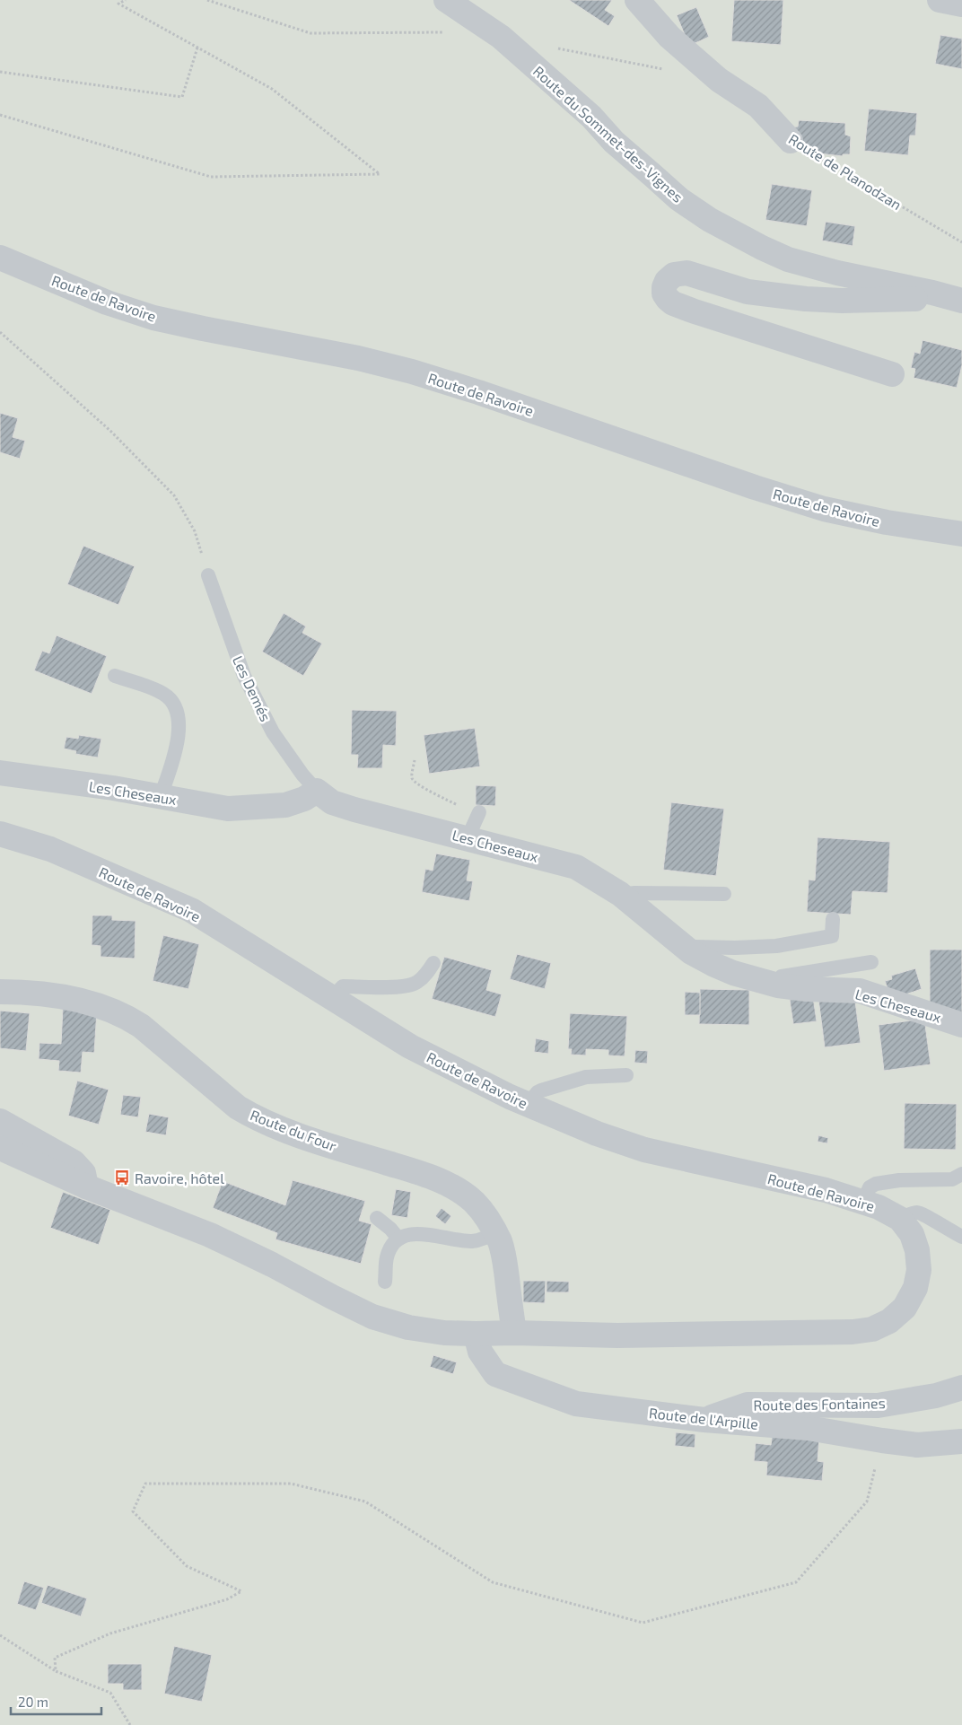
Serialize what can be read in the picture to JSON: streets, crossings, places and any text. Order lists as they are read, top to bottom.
{
  "streets": {
    "street": [
      "Route du Sommet-des-Vignes",
      "Route de Planodzan",
      "Route de Ravoire",
      "Les Cheseaux",
      "Route du Four",
      "Route des Fontaines",
      "Route de l'Arpille"
    ],
    "lane": ["Les Demés"]
  },
  "crossings": [
    ["Route de Ravoire", "Route du Four"],
    ["Route de Ravoire", "Route de l'Arpille"],
    ["Les Demés", "Les Cheseaux"],
    ["Route des Fontaines", "Route de l'Arpille"]
  ],
  "places": {
    "bus stop": ["Ravoire, hôtel"]
  },
  "scale_bar": "20 m"
}
